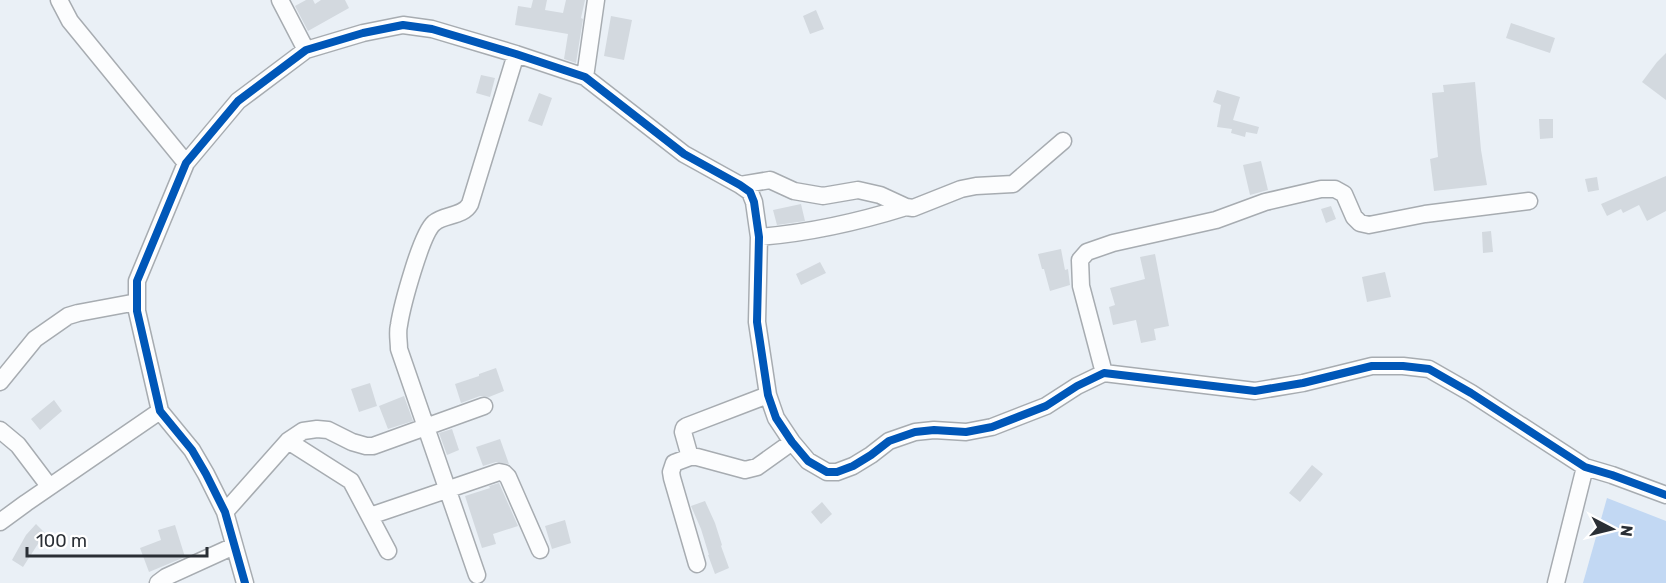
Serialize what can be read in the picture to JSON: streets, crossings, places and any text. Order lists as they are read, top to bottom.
{
  "scale_bar": "100 m",
  "north": "right"
}
